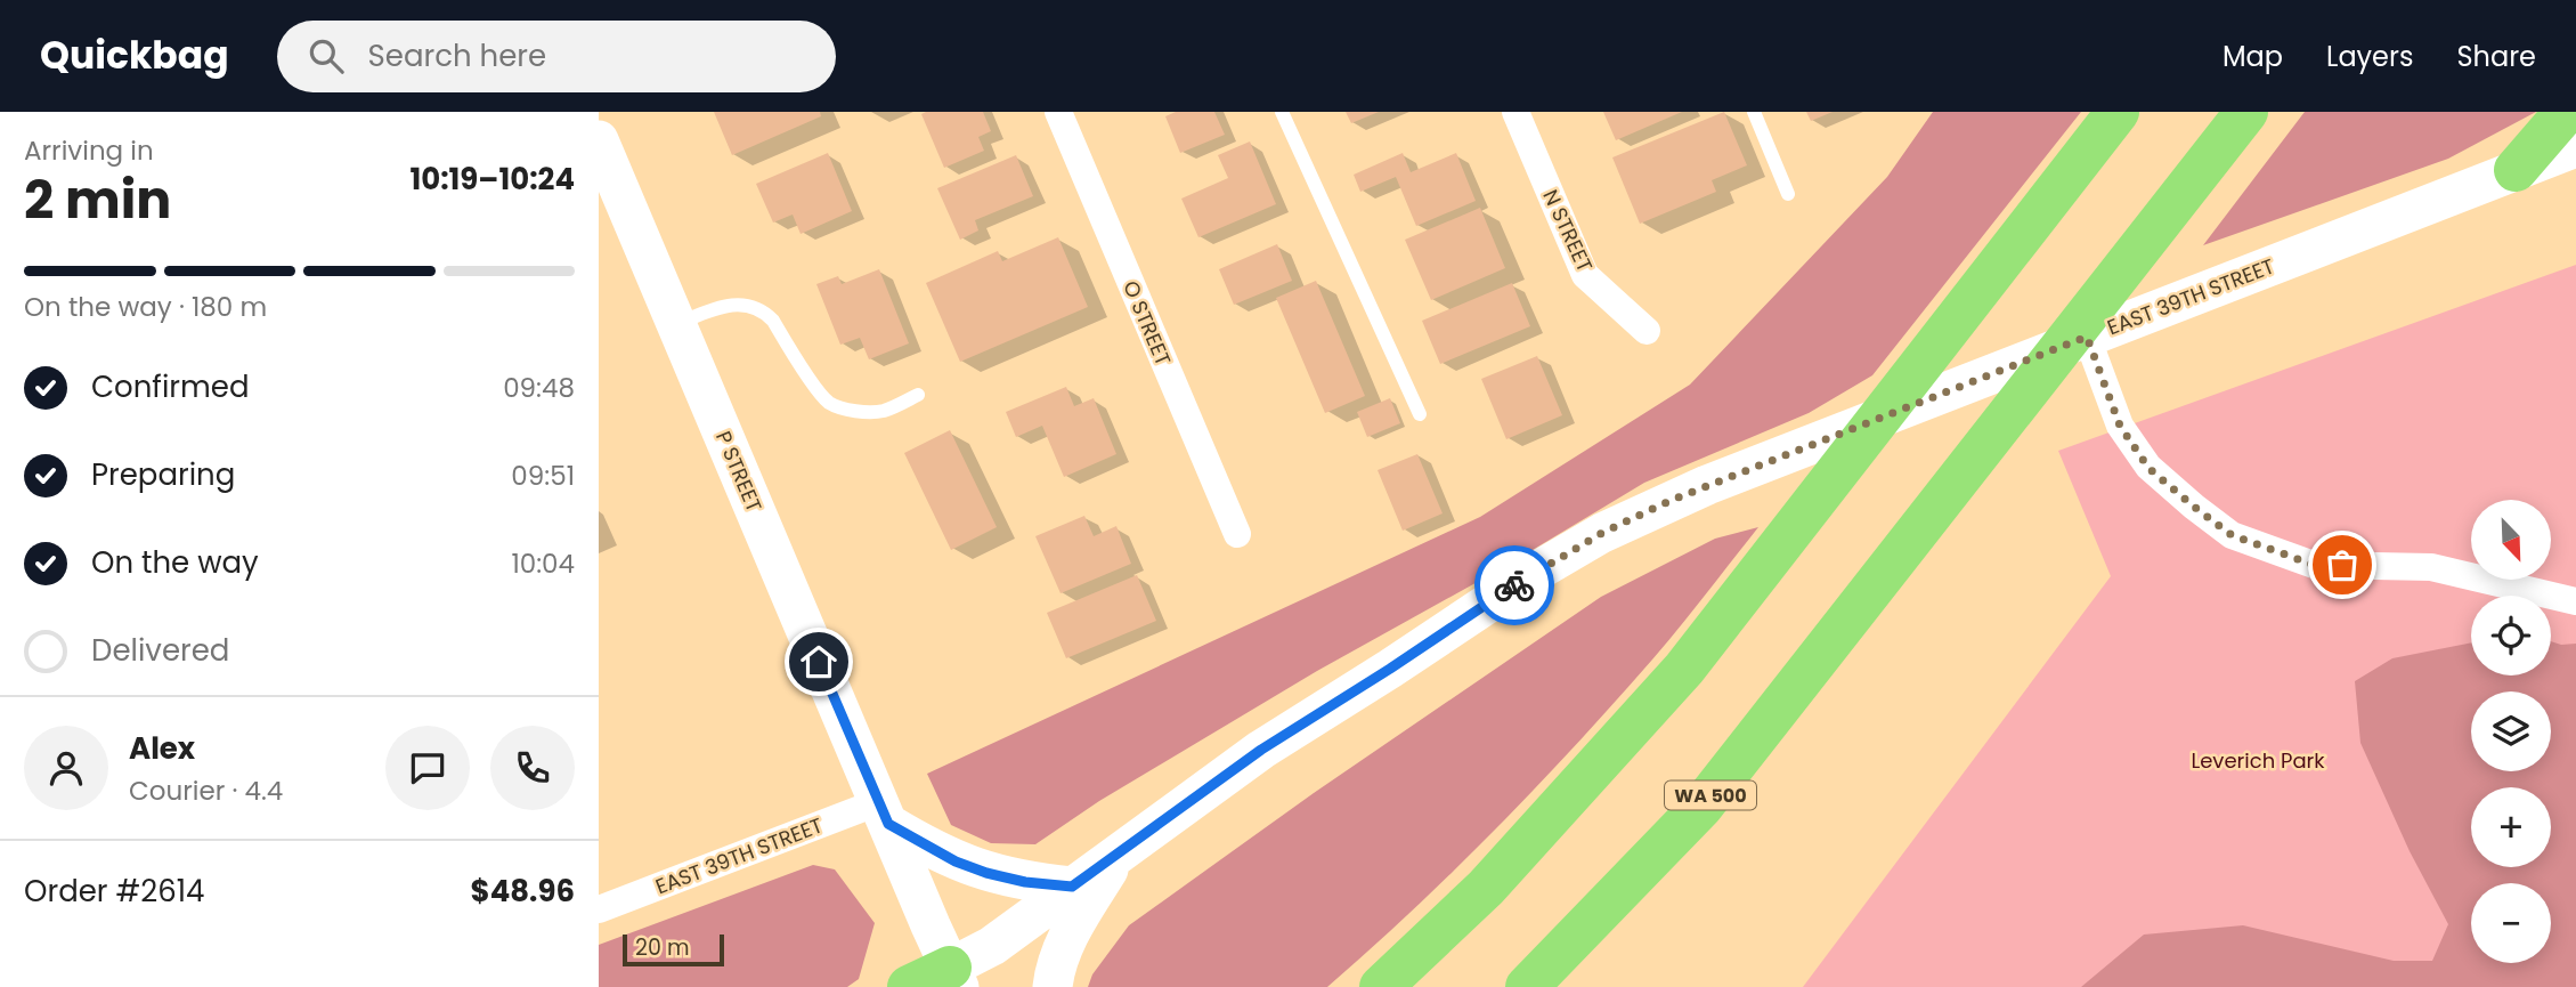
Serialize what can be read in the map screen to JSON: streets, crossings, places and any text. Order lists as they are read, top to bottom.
{
  "streets": {
    "highway": ["WA 500"],
    "main road": ["EAST 39TH STREET", "P STREET"],
    "street": ["N STREET", "O STREET"]
  },
  "crossings": [
    ["EAST 39TH STREET", "P STREET"]
  ],
  "parks": ["Leverich Park"],
  "scale_bar": "20 m",
  "north": "bottom right",
  "page": {
    "header": "Quickbag",
    "search": "Search here",
    "nav": ["Map", "Layers", "Share"],
    "heading": ["2 min", "Arriving in", "10:19–10:24"],
    "panel": [
      "Alex",
      "Courier · 4.4",
      "Order #2614",
      "$48.96"
    ],
    "bar": "On the way · 180 m",
    "list": [
      ["Confirmed", "09:48"],
      ["Preparing", "09:51"],
      ["On the way", "10:04"],
      "Delivered"
    ],
    "map_buttons": ["+", "−"],
    "scale": "20 m"
  }
}
